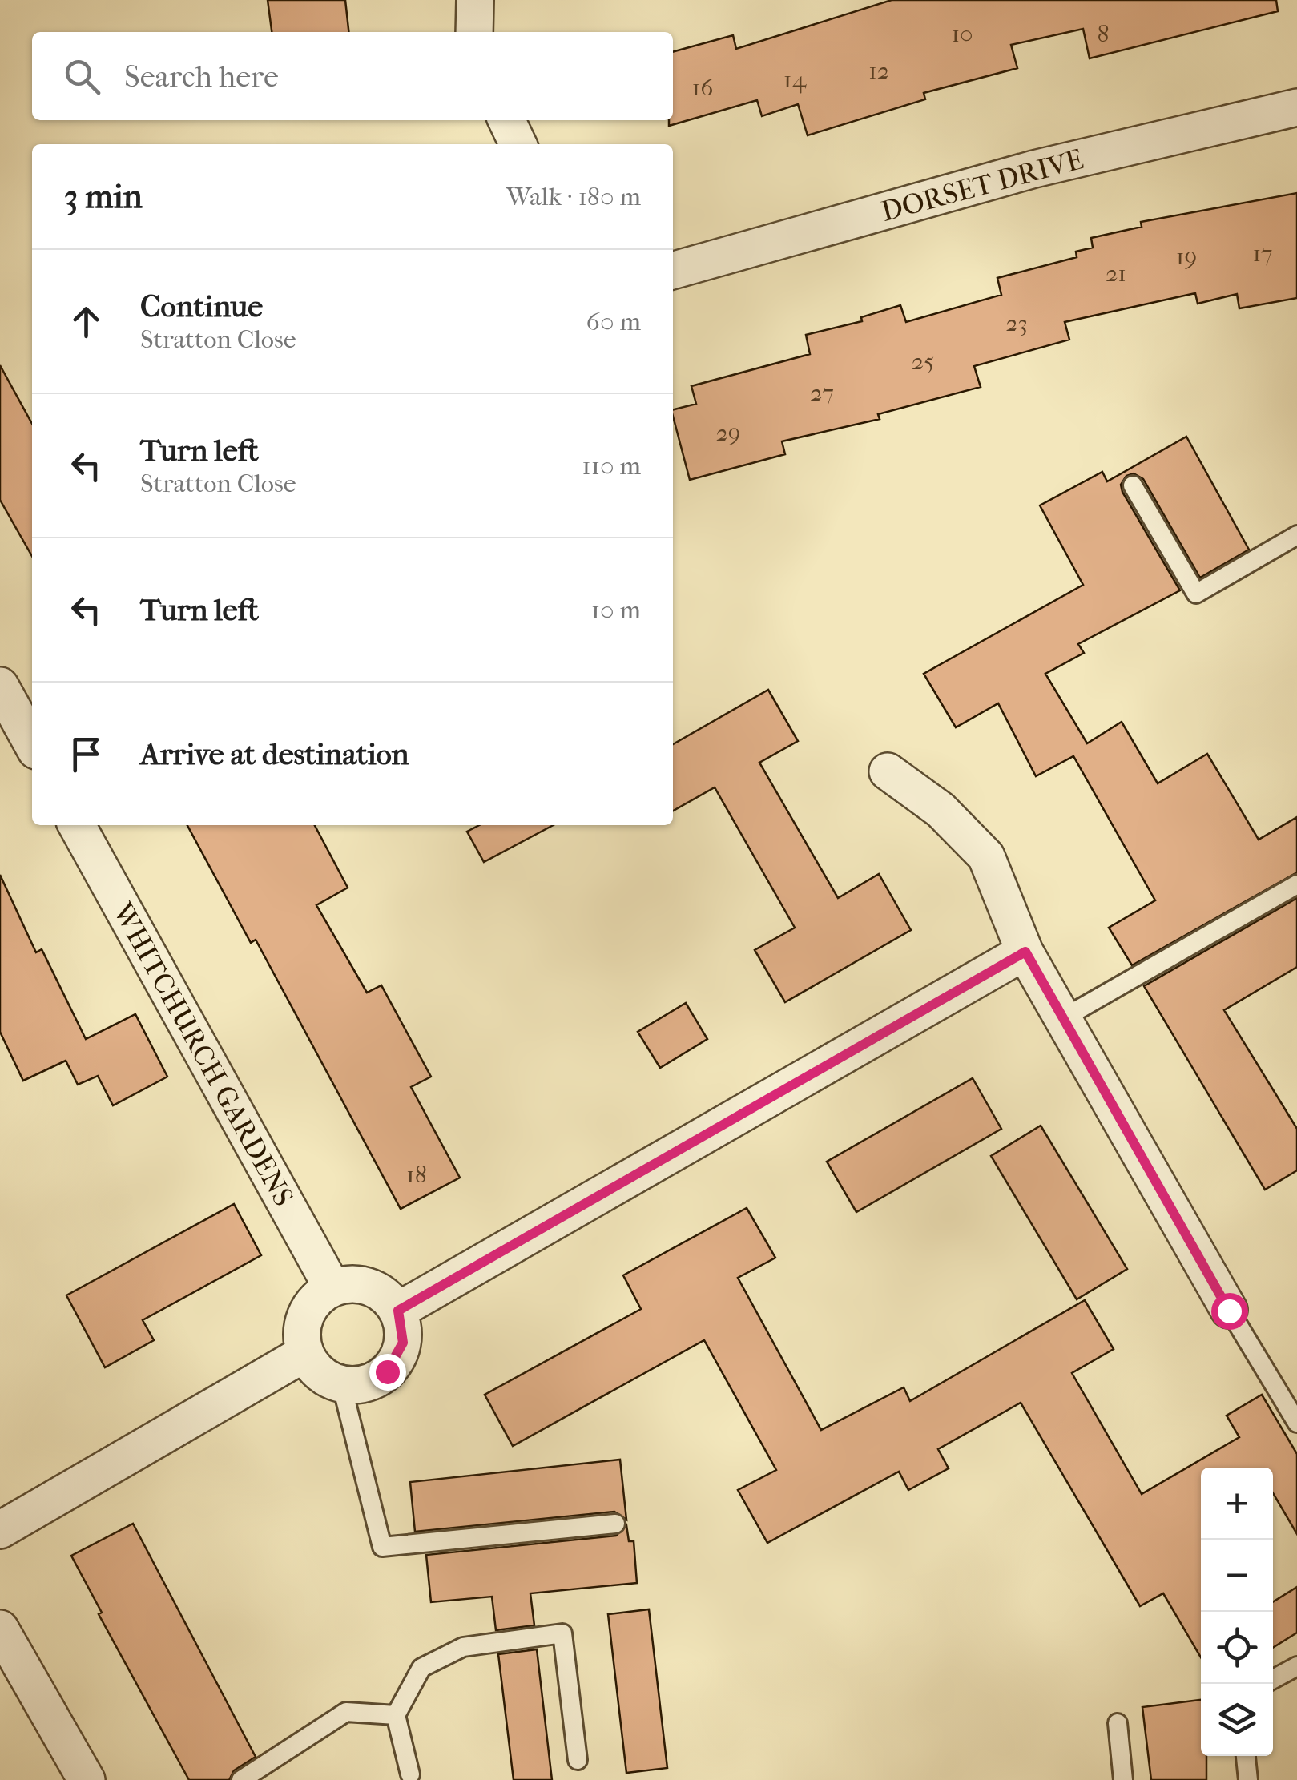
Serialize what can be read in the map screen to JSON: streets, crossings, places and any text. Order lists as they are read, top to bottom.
{
  "streets": {
    "street": ["DORSET DRIVE", "WHITCHURCH GARDENS"]
  },
  "house_numbers": [
    "10",
    "8",
    "12",
    "14",
    "16",
    "17",
    "19",
    "21",
    "23",
    "25",
    "27",
    "29",
    "18"
  ],
  "page": {
    "search": "Search here",
    "heading": ["3 min", "Walk · 180 m"],
    "list": [
      ["Continue", "Stratton Close", "60 m"],
      ["Turn left", "Stratton Close", "110 m"],
      ["Turn left", "10 m"],
      "Arrive at destination"
    ],
    "map_buttons": ["+", "−"]
  }
}
